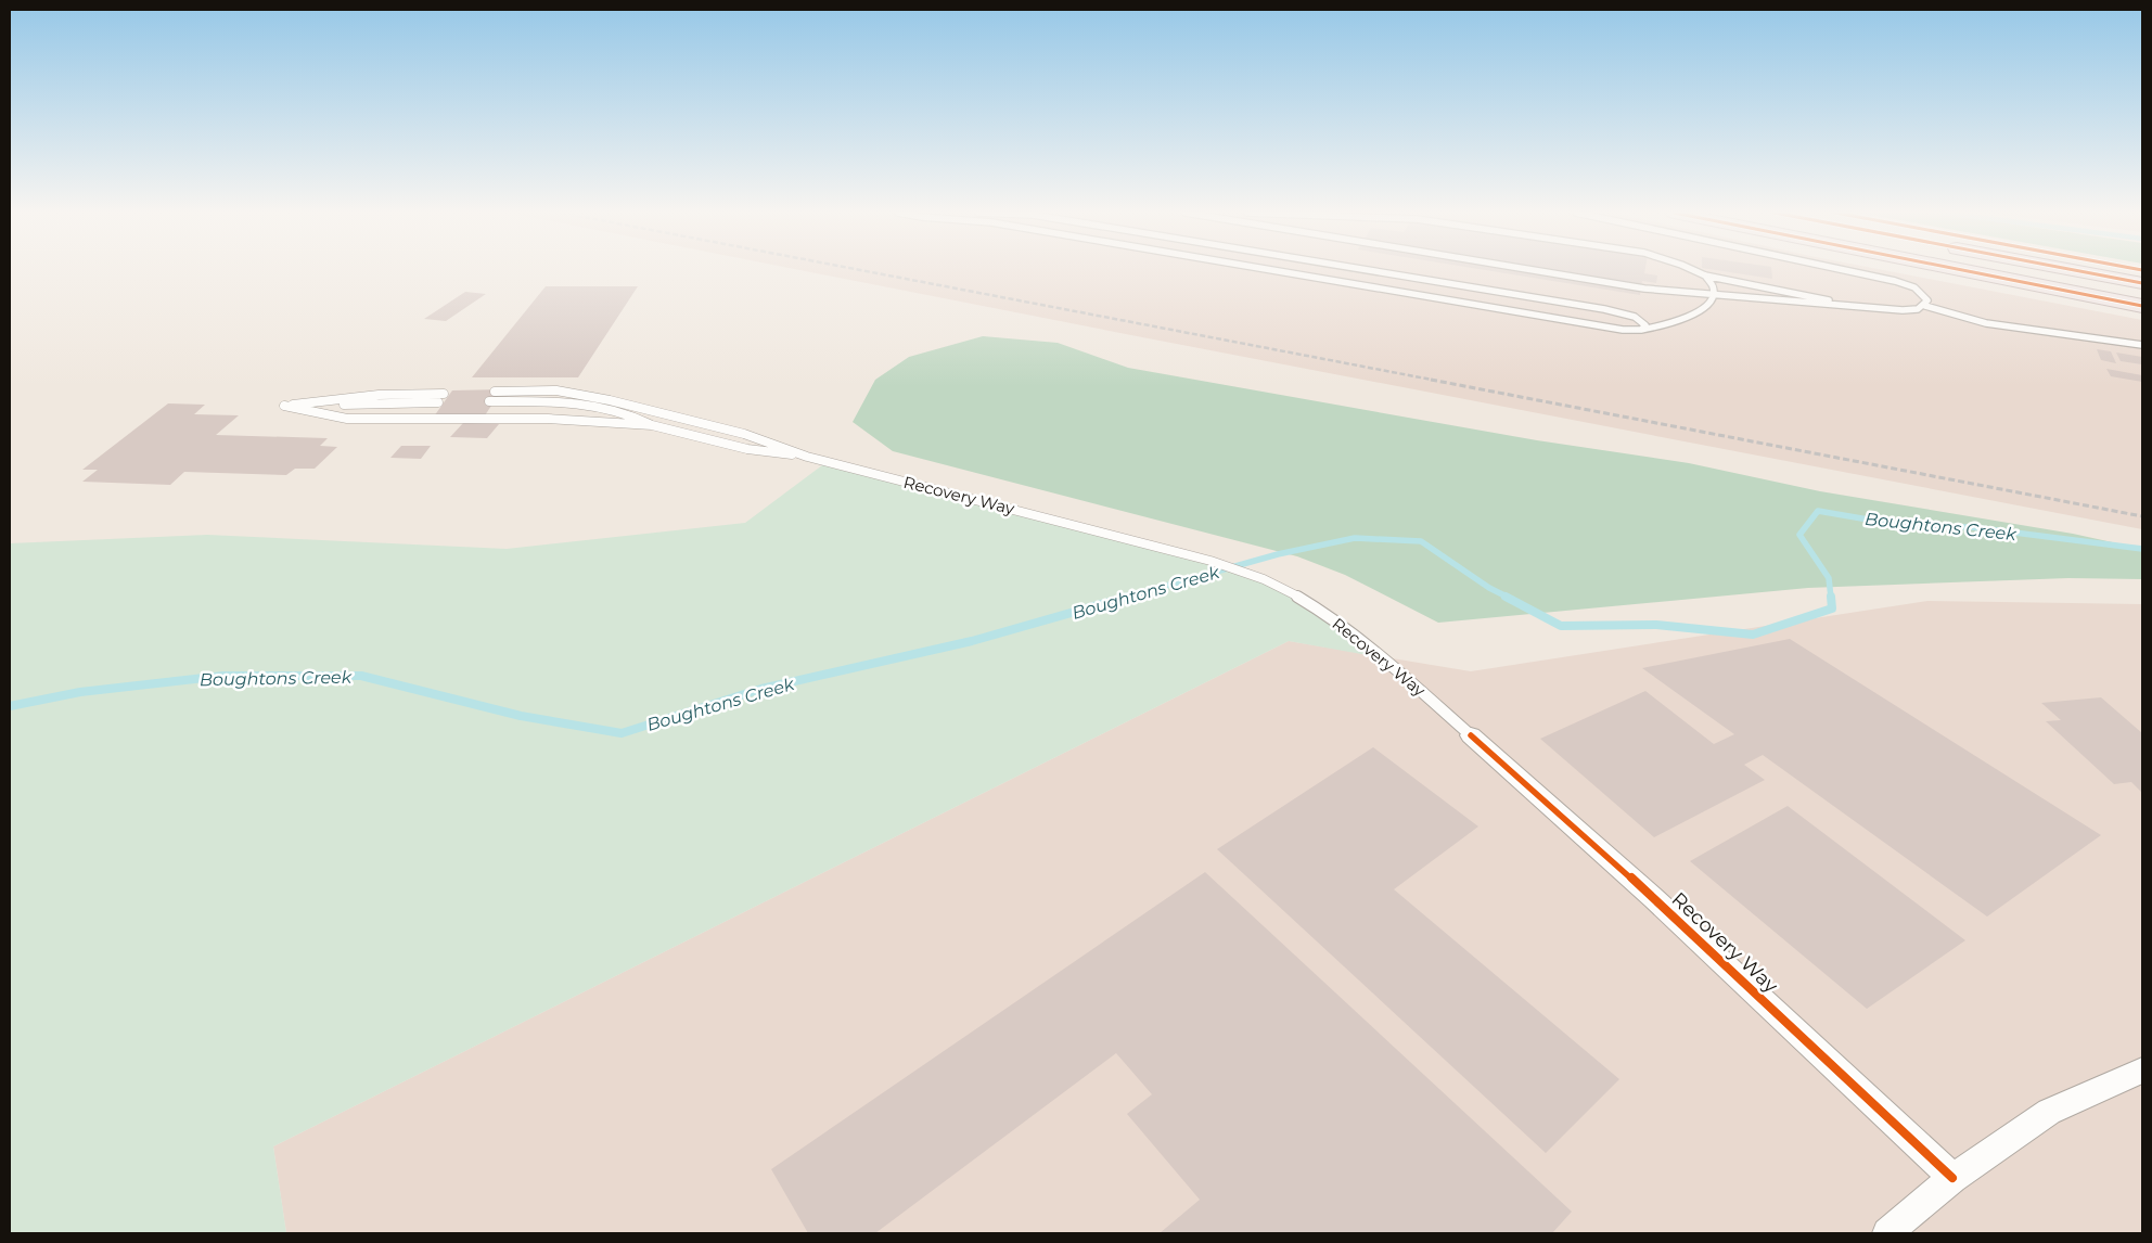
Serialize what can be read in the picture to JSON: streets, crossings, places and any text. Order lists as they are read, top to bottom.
{
  "streets": {
    "street": ["Recovery Way"]
  },
  "water": ["Boughtons Creek"]
}
